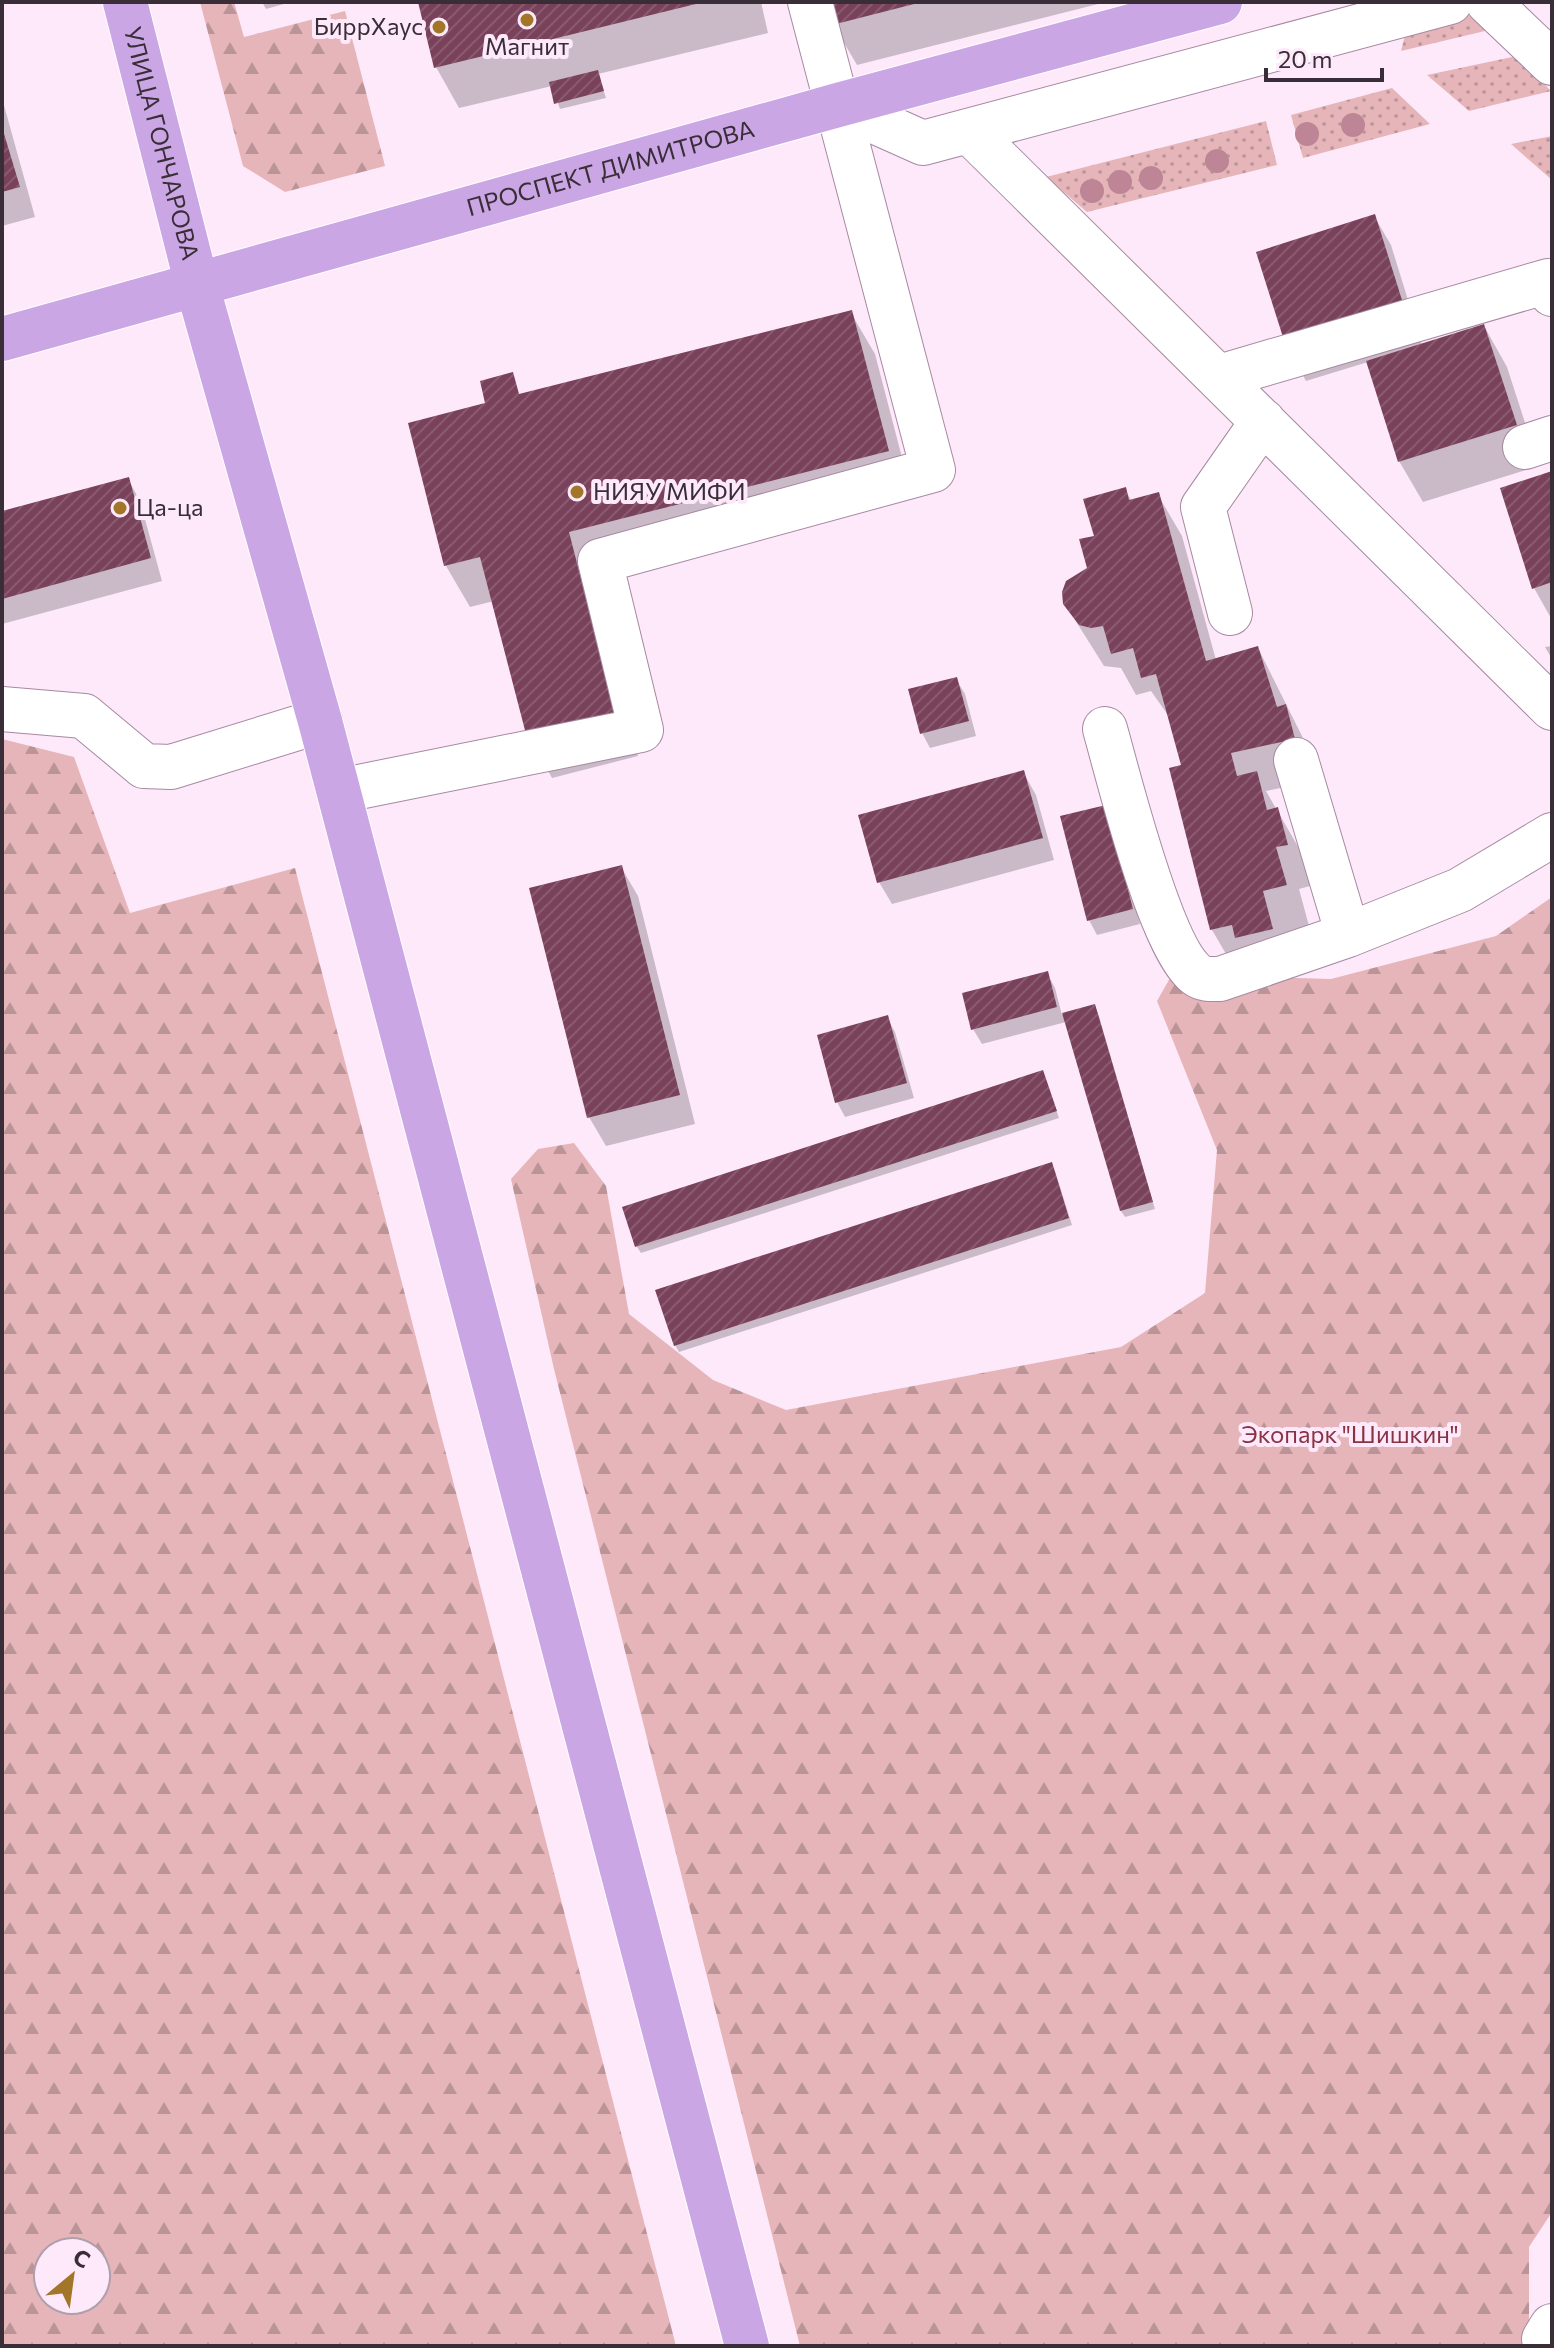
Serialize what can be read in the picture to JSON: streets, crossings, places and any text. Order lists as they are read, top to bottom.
{
  "streets": {
    "main road": ["УЛИЦА ГОНЧАРОВА", "ПРОСПЕКТ ДИМИТРОВА"]
  },
  "crossings": [
    ["УЛИЦА ГОНЧАРОВА", "ПРОСПЕКТ ДИМИТРОВА"]
  ],
  "parks": ["Экопарк \"Шишкин\""],
  "places": [
    "Магнит",
    "БиррХаус",
    "НИЯУ МИФИ",
    "Ца-ца"
  ],
  "scale_bar": "20 m",
  "north": "top right"
}
